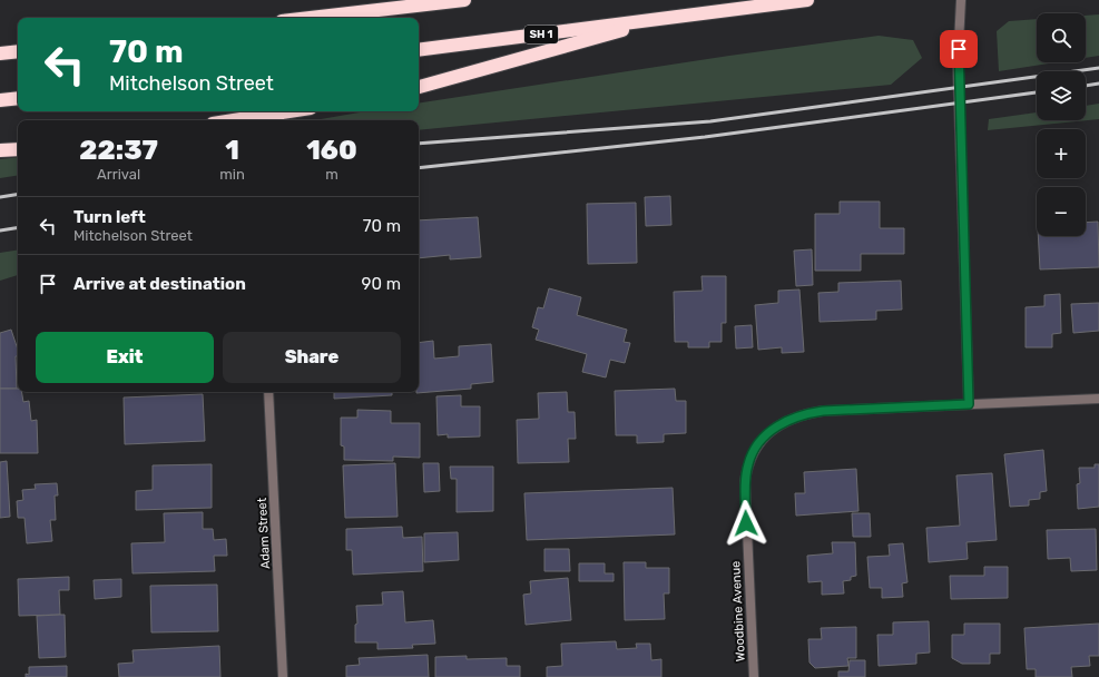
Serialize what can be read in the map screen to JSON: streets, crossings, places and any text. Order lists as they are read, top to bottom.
{
  "streets": {
    "highway": ["SH 1"],
    "street": ["Adam Street", "Woodbine Avenue"]
  },
  "page": {
    "map_buttons": ["+", "−"],
    "turn": ["70 m", "Mitchelson Street"],
    "eta": [
      "22:37",
      "Arrival",
      "1",
      "min",
      "160",
      "m"
    ],
    "list": [
      {
        "name": "Turn left",
        "note": "Mitchelson Street",
        "value": "70 m"
      },
      {
        "name": "Arrive at destination",
        "value": "90 m"
      }
    ],
    "buttons": ["Exit", "Share"]
  }
}
